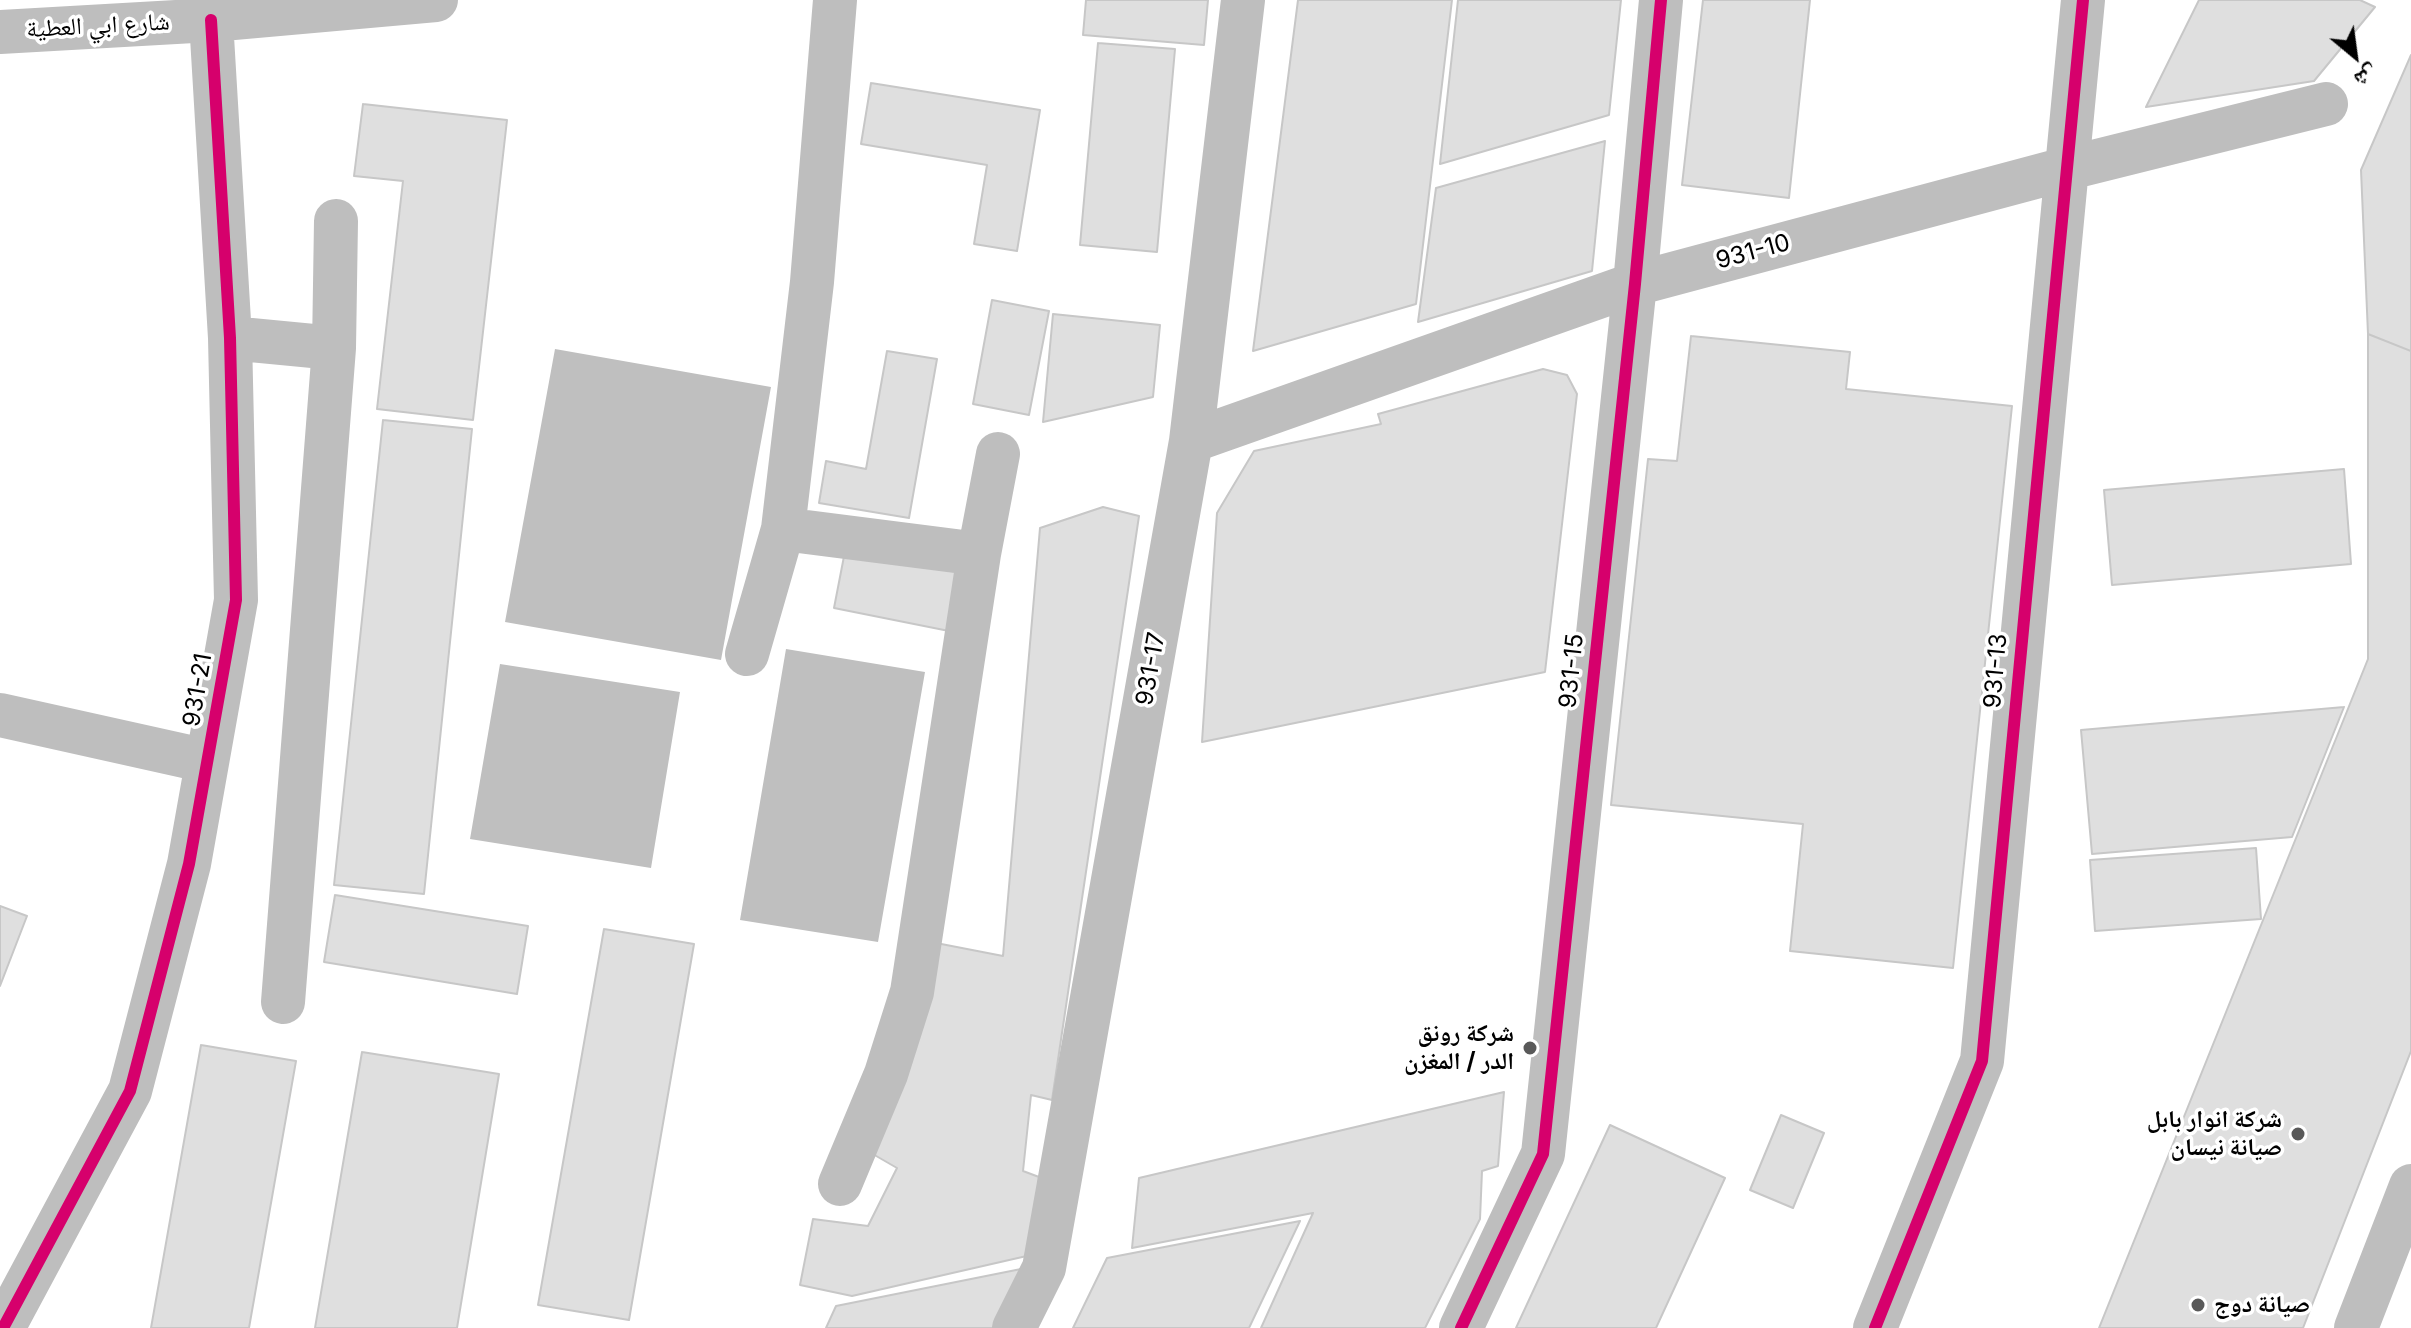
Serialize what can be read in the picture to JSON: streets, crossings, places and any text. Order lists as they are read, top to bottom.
{
  "streets": {
    "street": [
      "شارع ابي العطية",
      "931-10",
      "931-17",
      "931-15",
      "931-13",
      "931-21"
    ]
  },
  "crossings": [
    ["شارع ابي العطية", "931-21"],
    ["931-10", "931-17"],
    ["931-10", "931-15"],
    ["931-10", "931-13"]
  ],
  "places": ["شركة رونق الدر / المغزن", "شركة انوار بابل صيانة نيسان", "صيانة دوج"],
  "north": "bottom right"
}
